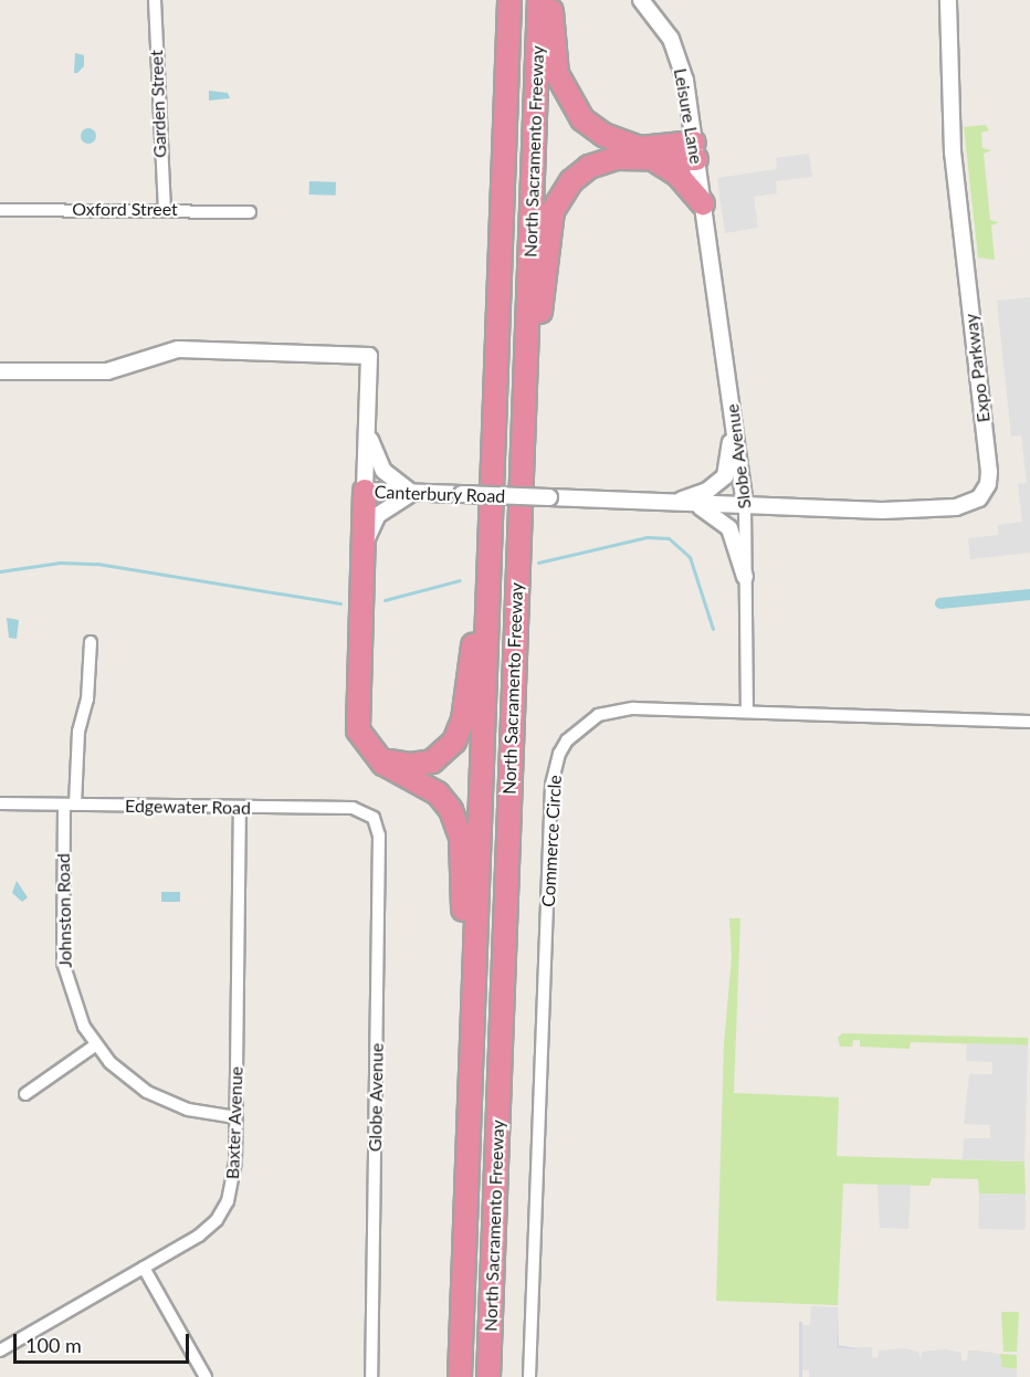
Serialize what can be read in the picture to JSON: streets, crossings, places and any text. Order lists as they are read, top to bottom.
{
  "streets": {
    "highway": ["North Sacramento Freeway"],
    "street": [
      "Garden Street",
      "Leisure Lane",
      "Oxford Street",
      "Expo Parkway",
      "Slobe Avenue",
      "Canterbury Road",
      "Edgewater Road",
      "Commerce Circle",
      "Johnston Road",
      "Globe Avenue",
      "Baxter Avenue"
    ]
  },
  "crossings": [
    ["Garden Street", "Oxford Street"],
    ["Leisure Lane", "Slobe Avenue"],
    ["Expo Parkway", "Slobe Avenue"],
    ["Expo Parkway", "Canterbury Road"],
    ["Slobe Avenue", "Canterbury Road"],
    ["Slobe Avenue", "Commerce Circle"],
    ["Edgewater Road", "Johnston Road"],
    ["Edgewater Road", "Globe Avenue"],
    ["Edgewater Road", "Baxter Avenue"],
    ["Johnston Road", "Baxter Avenue"]
  ],
  "scale_bar": "100 m"
}
